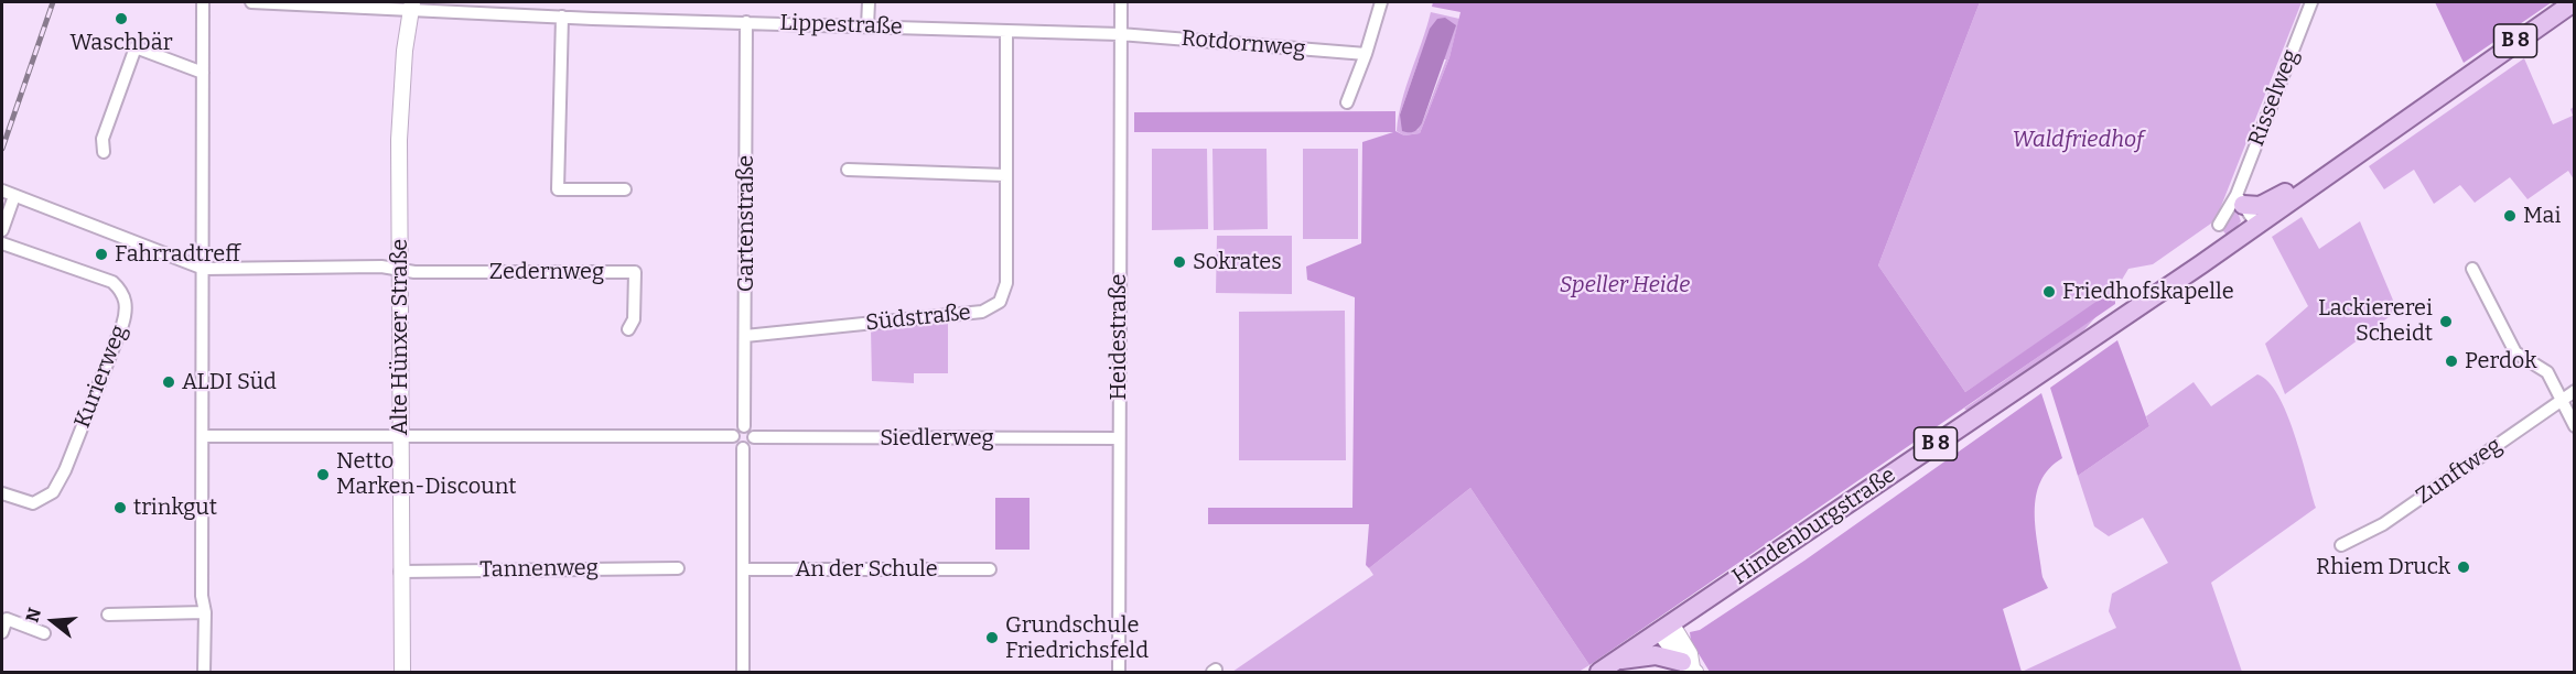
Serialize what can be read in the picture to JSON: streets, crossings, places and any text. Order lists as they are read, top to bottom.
{
  "streets": {
    "main road": ["B 8", "Hindenburgstraße"],
    "street": [
      "Lippestraße",
      "Rotdornweg",
      "Risselweg",
      "Gartenstraße",
      "Zedernweg",
      "Südstraße",
      "Alte Hünxer Straße",
      "Heidestraße",
      "Kurierweg",
      "Siedlerweg",
      "Zunftweg",
      "Tannenweg",
      "An der Schule"
    ]
  },
  "crossings": [
    ["Lippestraße", "Rotdornweg"],
    ["Lippestraße", "Gartenstraße"],
    ["Lippestraße", "Südstraße"],
    ["Lippestraße", "Alte Hünxer Straße"],
    ["Lippestraße", "Heidestraße"],
    ["Rotdornweg", "Heidestraße"],
    ["Risselweg", "Hindenburgstraße"],
    ["Gartenstraße", "Südstraße"],
    ["Gartenstraße", "Siedlerweg"],
    ["Zedernweg", "Alte Hünxer Straße"],
    ["Alte Hünxer Straße", "Tannenweg"],
    ["Heidestraße", "Siedlerweg"]
  ],
  "parks": ["Waldfriedhof", "Speller Heide"],
  "places": [
    "Waschbär",
    "Mai",
    "Fahrradtreff",
    "Sokrates",
    "Friedhofskapelle",
    "Lackiererei Scheidt",
    "Perdok",
    "ALDI Süd",
    "Netto Marken-Discount",
    "trinkgut",
    "Rhiem Druck",
    "Grundschule Friedrichsfeld"
  ],
  "north": "left"
}
